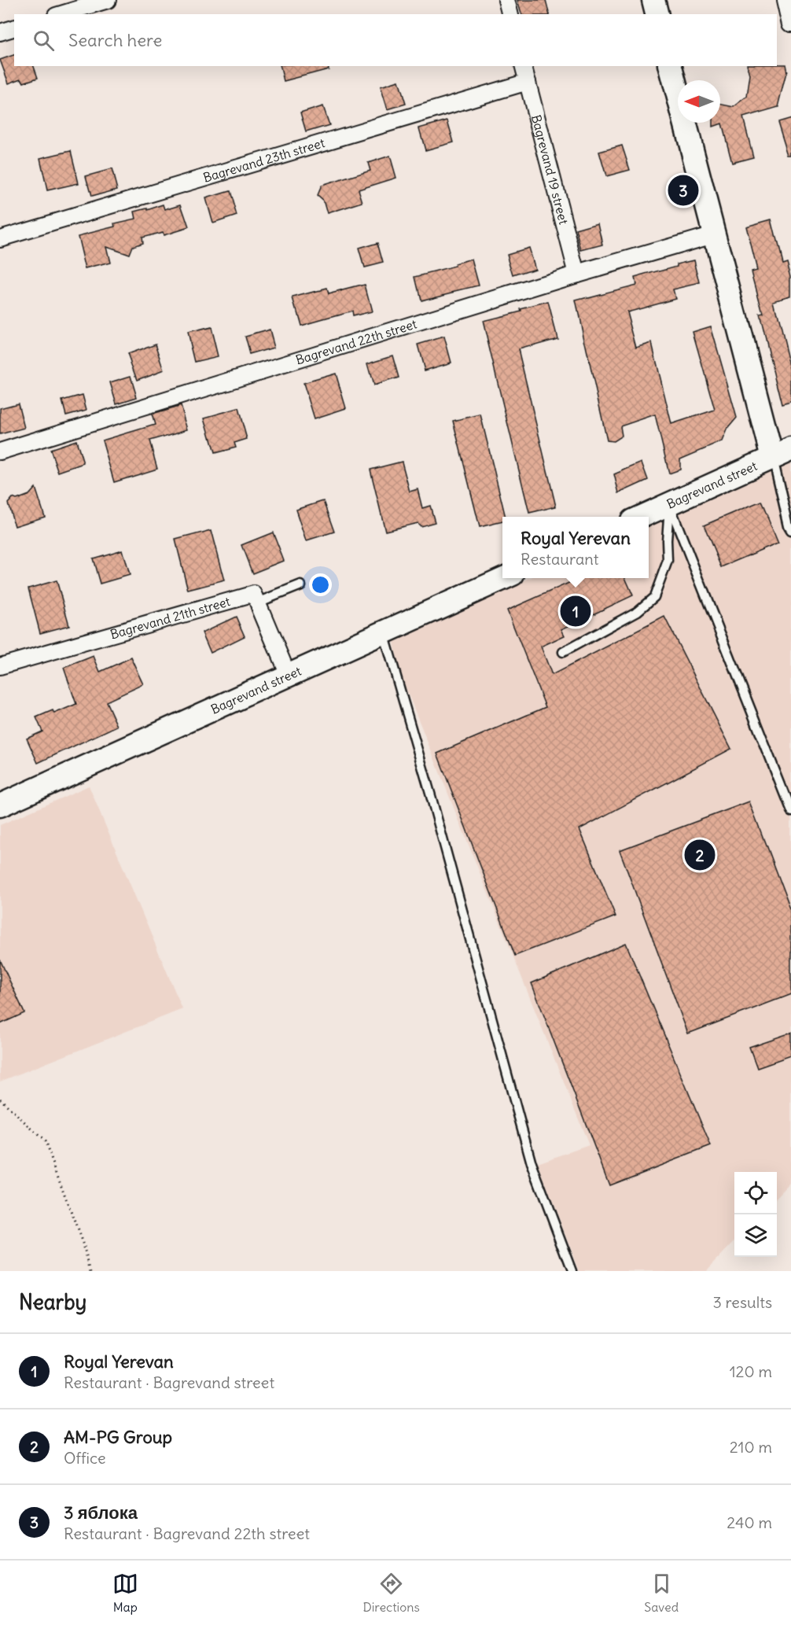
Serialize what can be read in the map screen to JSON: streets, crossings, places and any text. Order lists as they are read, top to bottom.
{
  "streets": {
    "main road": ["Bagrevand street"],
    "street": [
      "Bagrevand 23th street",
      "Bagrevand 19 street",
      "Bagrevand 22th street",
      "Bagrevand 21th street"
    ]
  },
  "crossings": [
    ["Bagrevand 23th street", "Bagrevand 19 street"],
    ["Bagrevand 19 street", "Bagrevand 22th street"]
  ],
  "north": "left",
  "page": {
    "search": "Search here",
    "pins": ["3", "1", "2"],
    "popup": ["Royal Yerevan", "Restaurant"],
    "heading": ["Nearby", "3 results"],
    "list": [
      {
        "mark": "1",
        "name": "Royal Yerevan",
        "note": "Restaurant · Bagrevand street",
        "value": "120 m"
      },
      {
        "mark": "2",
        "name": "AM-PG Group",
        "note": "Office",
        "value": "210 m"
      },
      {
        "mark": "3",
        "name": "3 яблока",
        "note": "Restaurant · Bagrevand 22th street",
        "value": "240 m"
      }
    ],
    "nav": ["Map", "Directions", "Saved"]
  }
}
